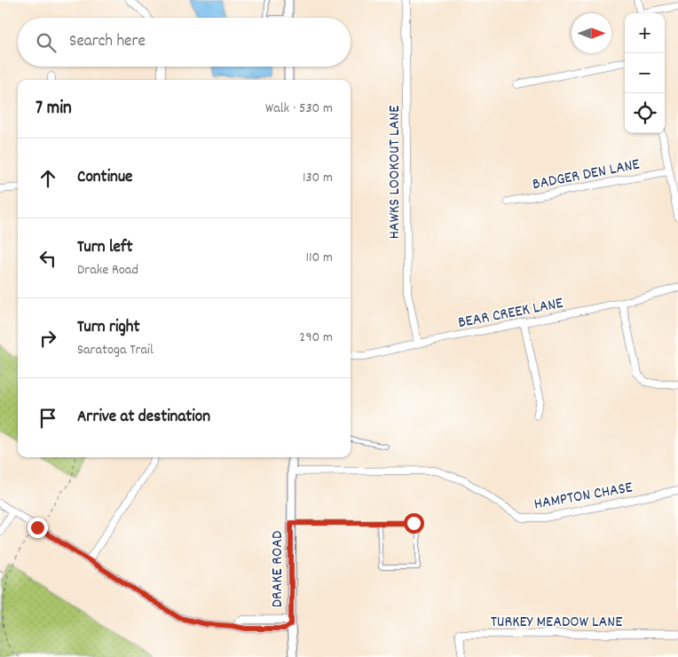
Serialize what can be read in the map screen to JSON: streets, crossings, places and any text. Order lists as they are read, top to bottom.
{
  "streets": {
    "street": [
      "HAWKS LOOKOUT LANE",
      "BADGER DEN LANE",
      "BEAR CREEK LANE",
      "HAMPTON CHASE",
      "DRAKE ROAD",
      "TURKEY MEADOW LANE"
    ]
  },
  "crossings": [
    ["HAWKS LOOKOUT LANE", "BEAR CREEK LANE"],
    ["HAMPTON CHASE", "DRAKE ROAD"]
  ],
  "north": "right",
  "page": {
    "map_buttons": ["+", "−"],
    "search": "Search here",
    "heading": ["7 min", "Walk · 530 m"],
    "list": [
      ["Continue", "130 m"],
      ["Turn left", "Drake Road", "110 m"],
      ["Turn right", "Saratoga Trail", "290 m"],
      "Arrive at destination"
    ]
  }
}
